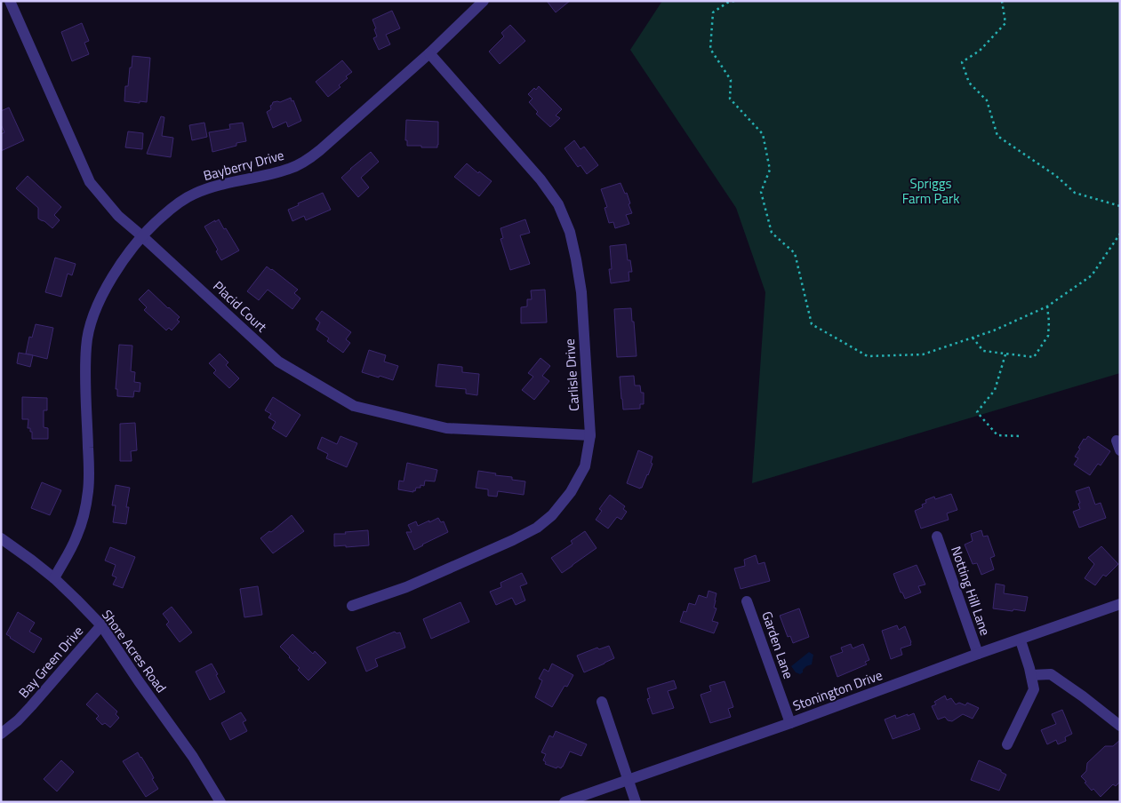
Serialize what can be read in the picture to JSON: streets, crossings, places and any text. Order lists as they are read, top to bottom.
{
  "streets": {
    "street": [
      "Bayberry Drive",
      "Placid Court",
      "Carlisle Drive",
      "Notting Hill Lane",
      "Garden Lane",
      "Shore Acres Road",
      "Bay Green Drive",
      "Stonington Drive"
    ]
  },
  "crossings": [
    ["Bayberry Drive", "Placid Court"],
    ["Bayberry Drive", "Carlisle Drive"],
    ["Bayberry Drive", "Shore Acres Road"],
    ["Placid Court", "Carlisle Drive"],
    ["Notting Hill Lane", "Stonington Drive"],
    ["Garden Lane", "Stonington Drive"],
    ["Shore Acres Road", "Bay Green Drive"]
  ],
  "parks": ["Spriggs Farm Park"]
}
